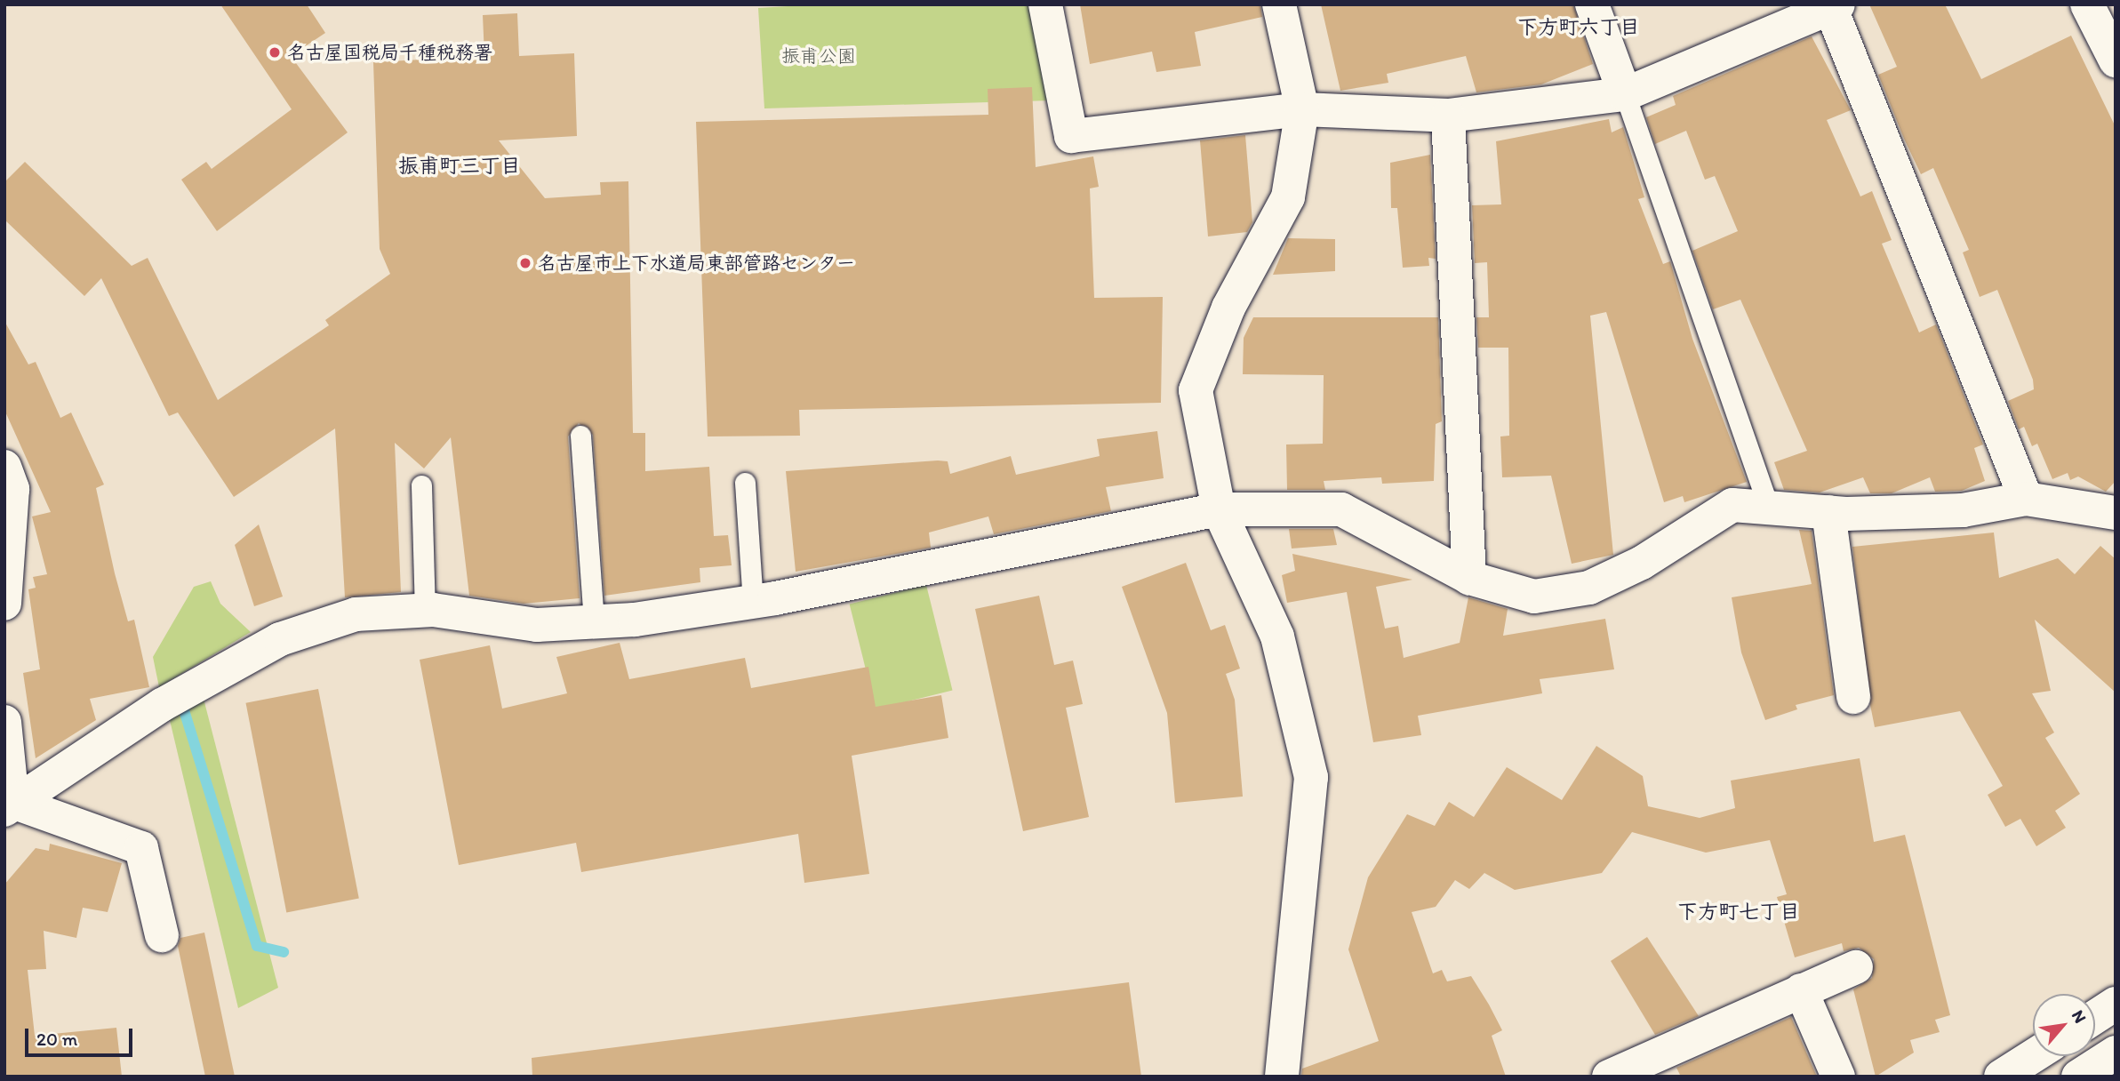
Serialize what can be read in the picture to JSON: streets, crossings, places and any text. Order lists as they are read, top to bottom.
{
  "districts": ["下方町六丁目", "振甫町三丁目", "下方町七丁目"],
  "parks": ["振甫公園"],
  "places": ["名古屋国税局千種税務署", "名古屋市上下水道局東部管路センター"],
  "scale_bar": "20 m",
  "north": "top right"
}
